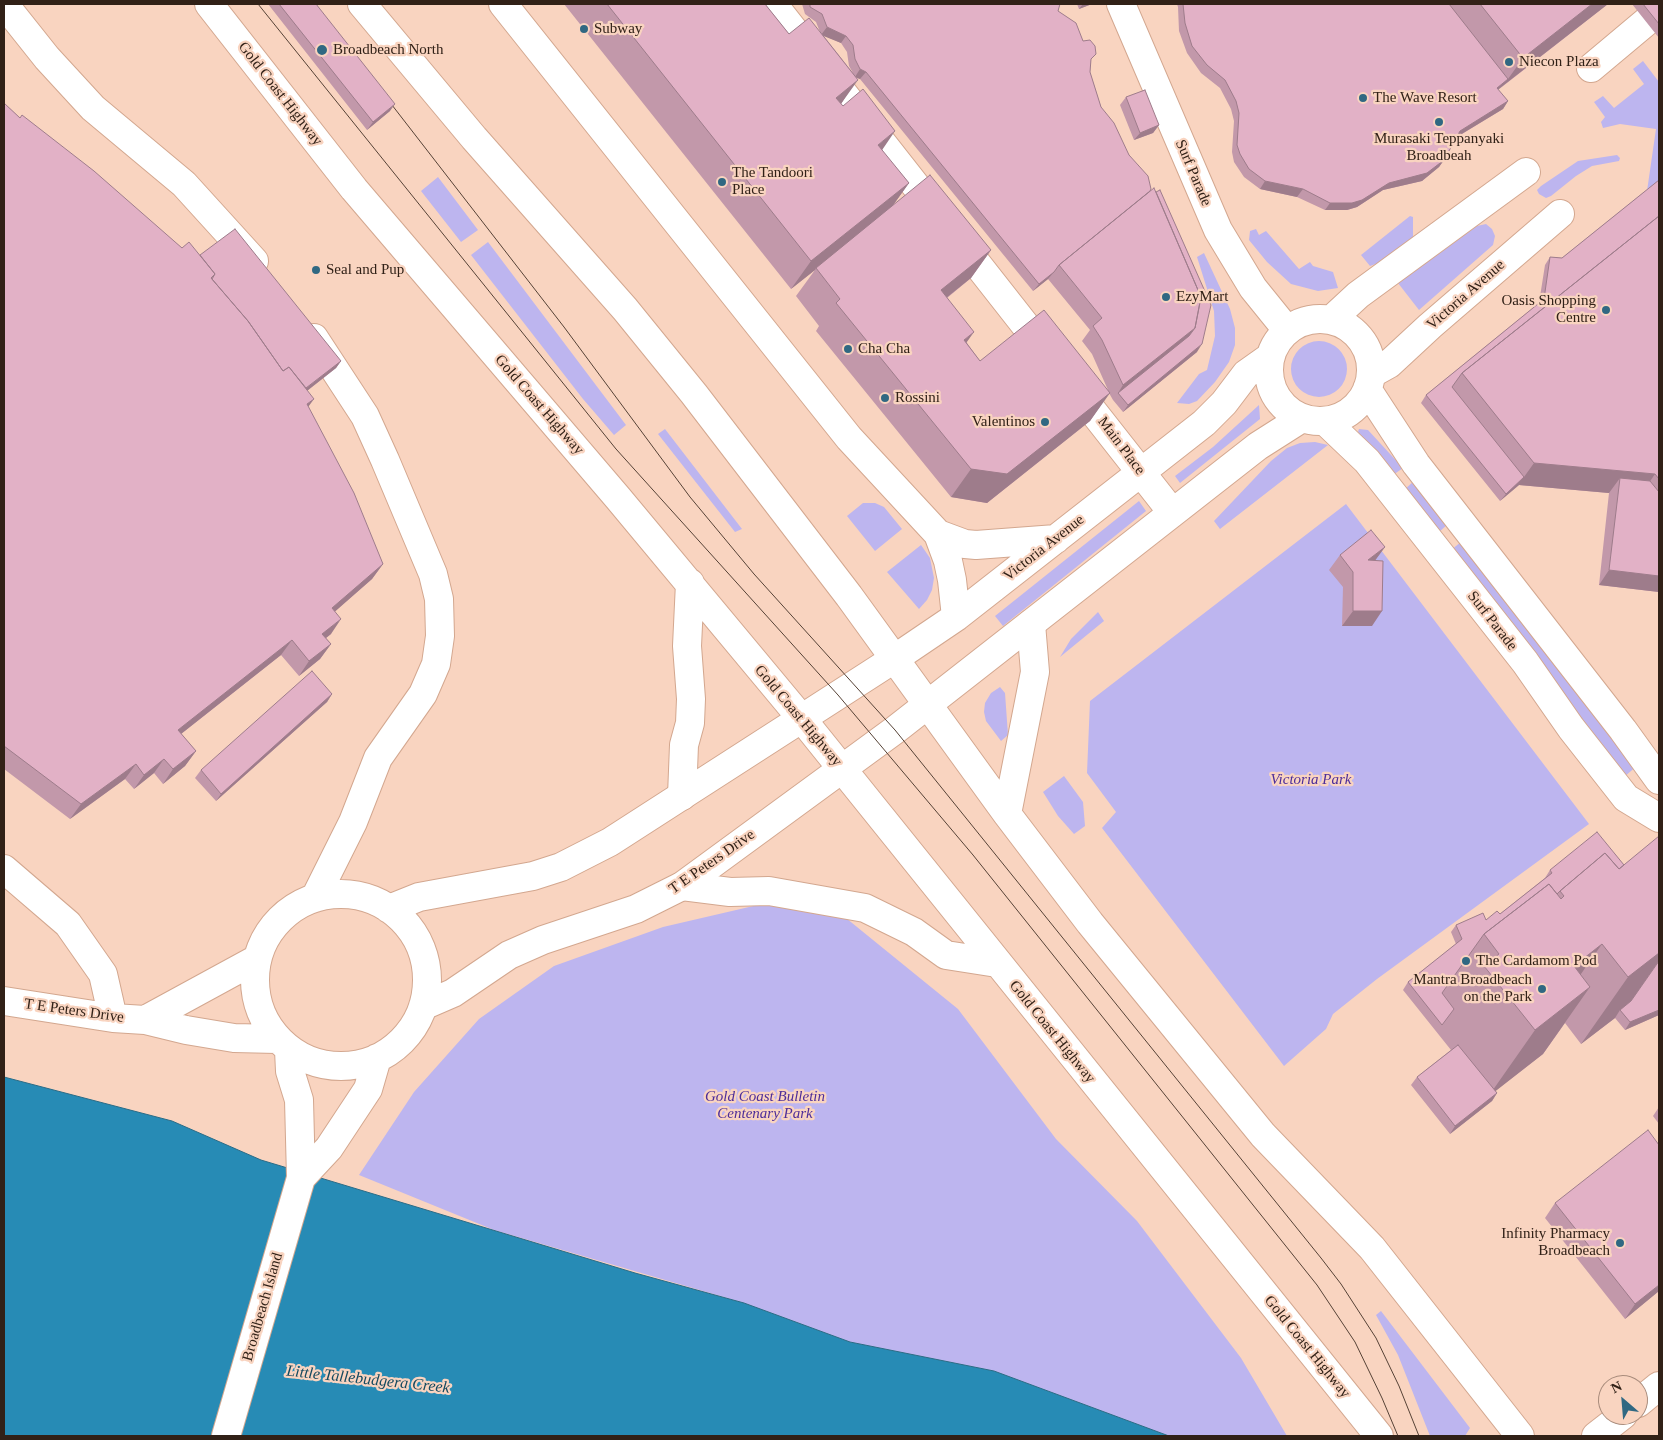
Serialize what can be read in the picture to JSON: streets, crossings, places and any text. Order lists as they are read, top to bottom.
{
  "streets": {
    "main road": [
      "Gold Coast Highway",
      "Surf Parade",
      "Victoria Avenue",
      "Main Place",
      "T E Peters Drive",
      "Broadbeach Island"
    ]
  },
  "crossings": [
    ["Gold Coast Highway", "Victoria Avenue"],
    ["Gold Coast Highway", "T E Peters Drive"],
    ["Surf Parade", "Victoria Avenue"],
    ["Victoria Avenue", "Main Place"],
    ["T E Peters Drive", "Broadbeach Island"]
  ],
  "water": ["Little Tallebudgera Creek"],
  "parks": ["Victoria Park", "Gold Coast Bulletin Centenary Park"],
  "places": [
    "Subway",
    "Broadbeach North",
    "Niecon Plaza",
    "The Wave Resort",
    "Murasaki Teppanyaki Broadbeah",
    "The Tandoori Place",
    "Seal and Pup",
    "EzyMart",
    "Oasis Shopping Centre",
    "Cha Cha",
    "Rossini",
    "Valentinos",
    "The Cardamom Pod",
    "Mantra Broadbeach on the Park",
    "Infinity Pharmacy Broadbeach"
  ],
  "north": "top left"
}
